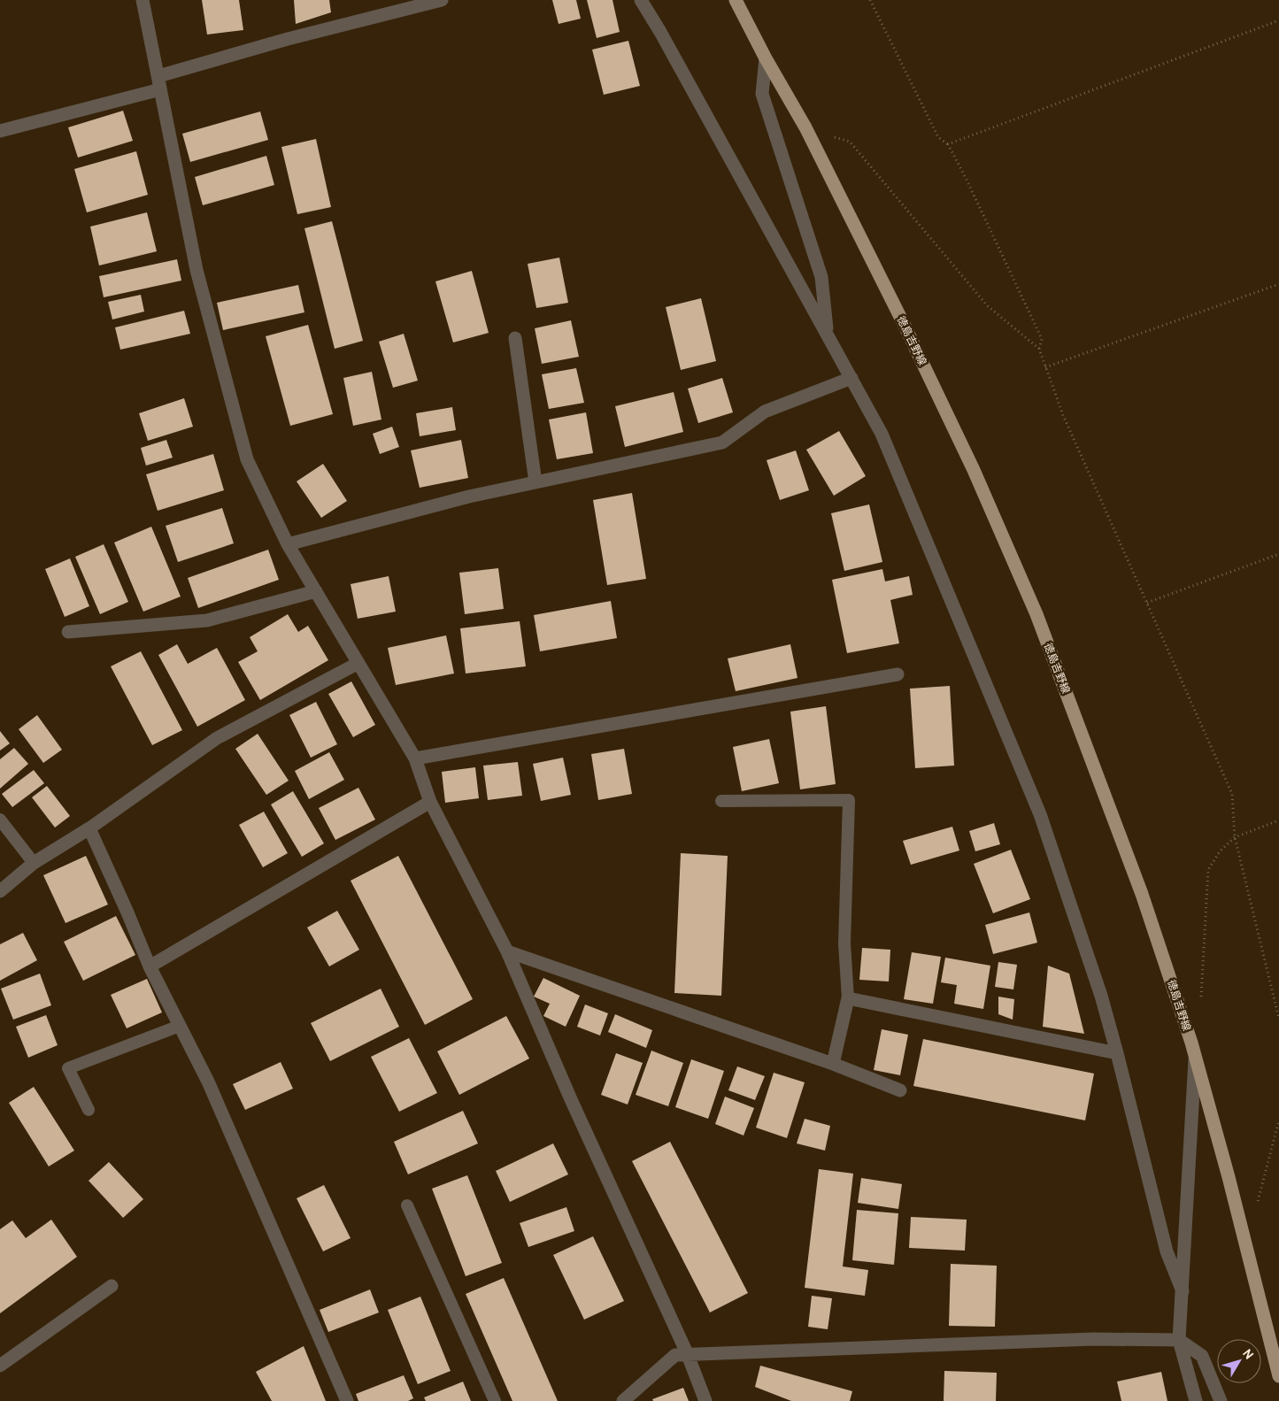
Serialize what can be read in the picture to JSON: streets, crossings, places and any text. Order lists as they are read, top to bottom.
{
  "streets": {
    "main road": ["徳島吉野線"]
  },
  "north": "top right"
}
